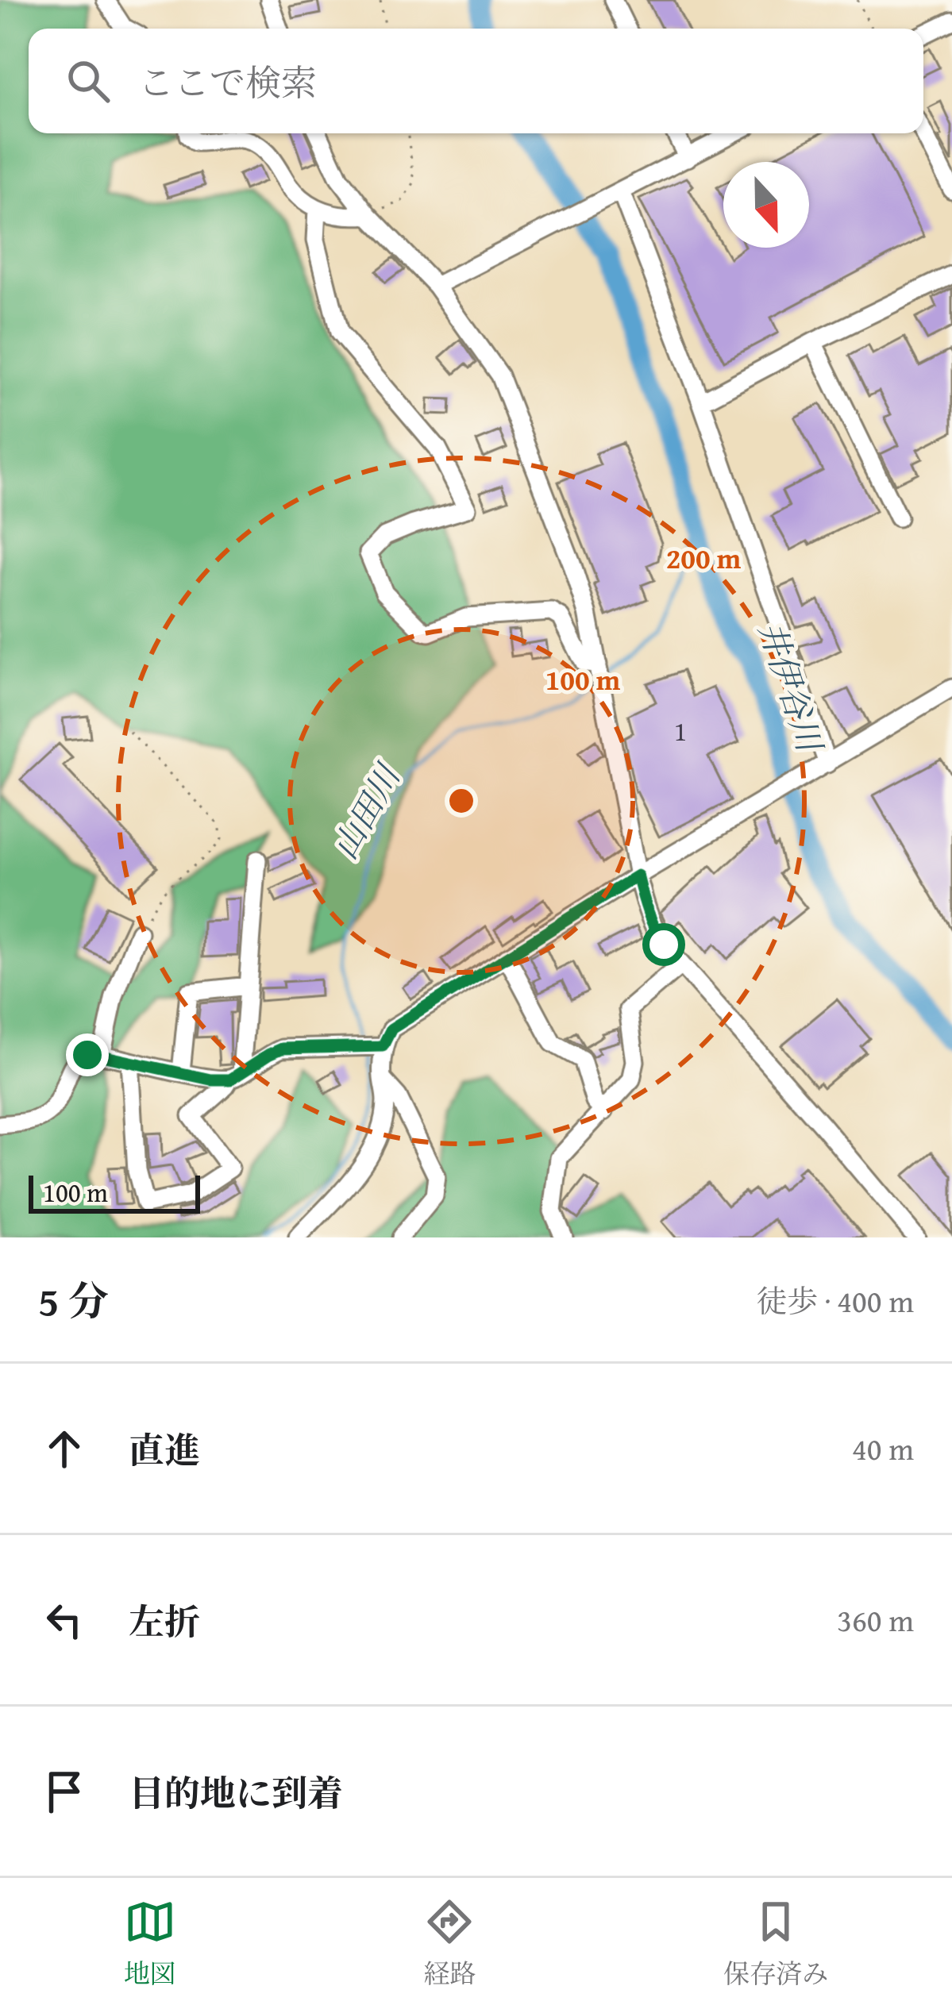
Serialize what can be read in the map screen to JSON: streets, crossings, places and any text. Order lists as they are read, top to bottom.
{
  "water": ["井伊谷川", "山田川"],
  "house_numbers": ["1"],
  "scale_bar": "100 m",
  "north": "bottom",
  "page": {
    "search": "ここで検索",
    "scale": "100 m",
    "heading": ["5 分", "徒歩 · 400 m"],
    "list": [
      ["直進", "40 m"],
      ["左折", "360 m"],
      "目的地に到着"
    ],
    "nav": ["地図", "経路", "保存済み"]
  },
  "rings": ["200 m", "100 m"]
}
